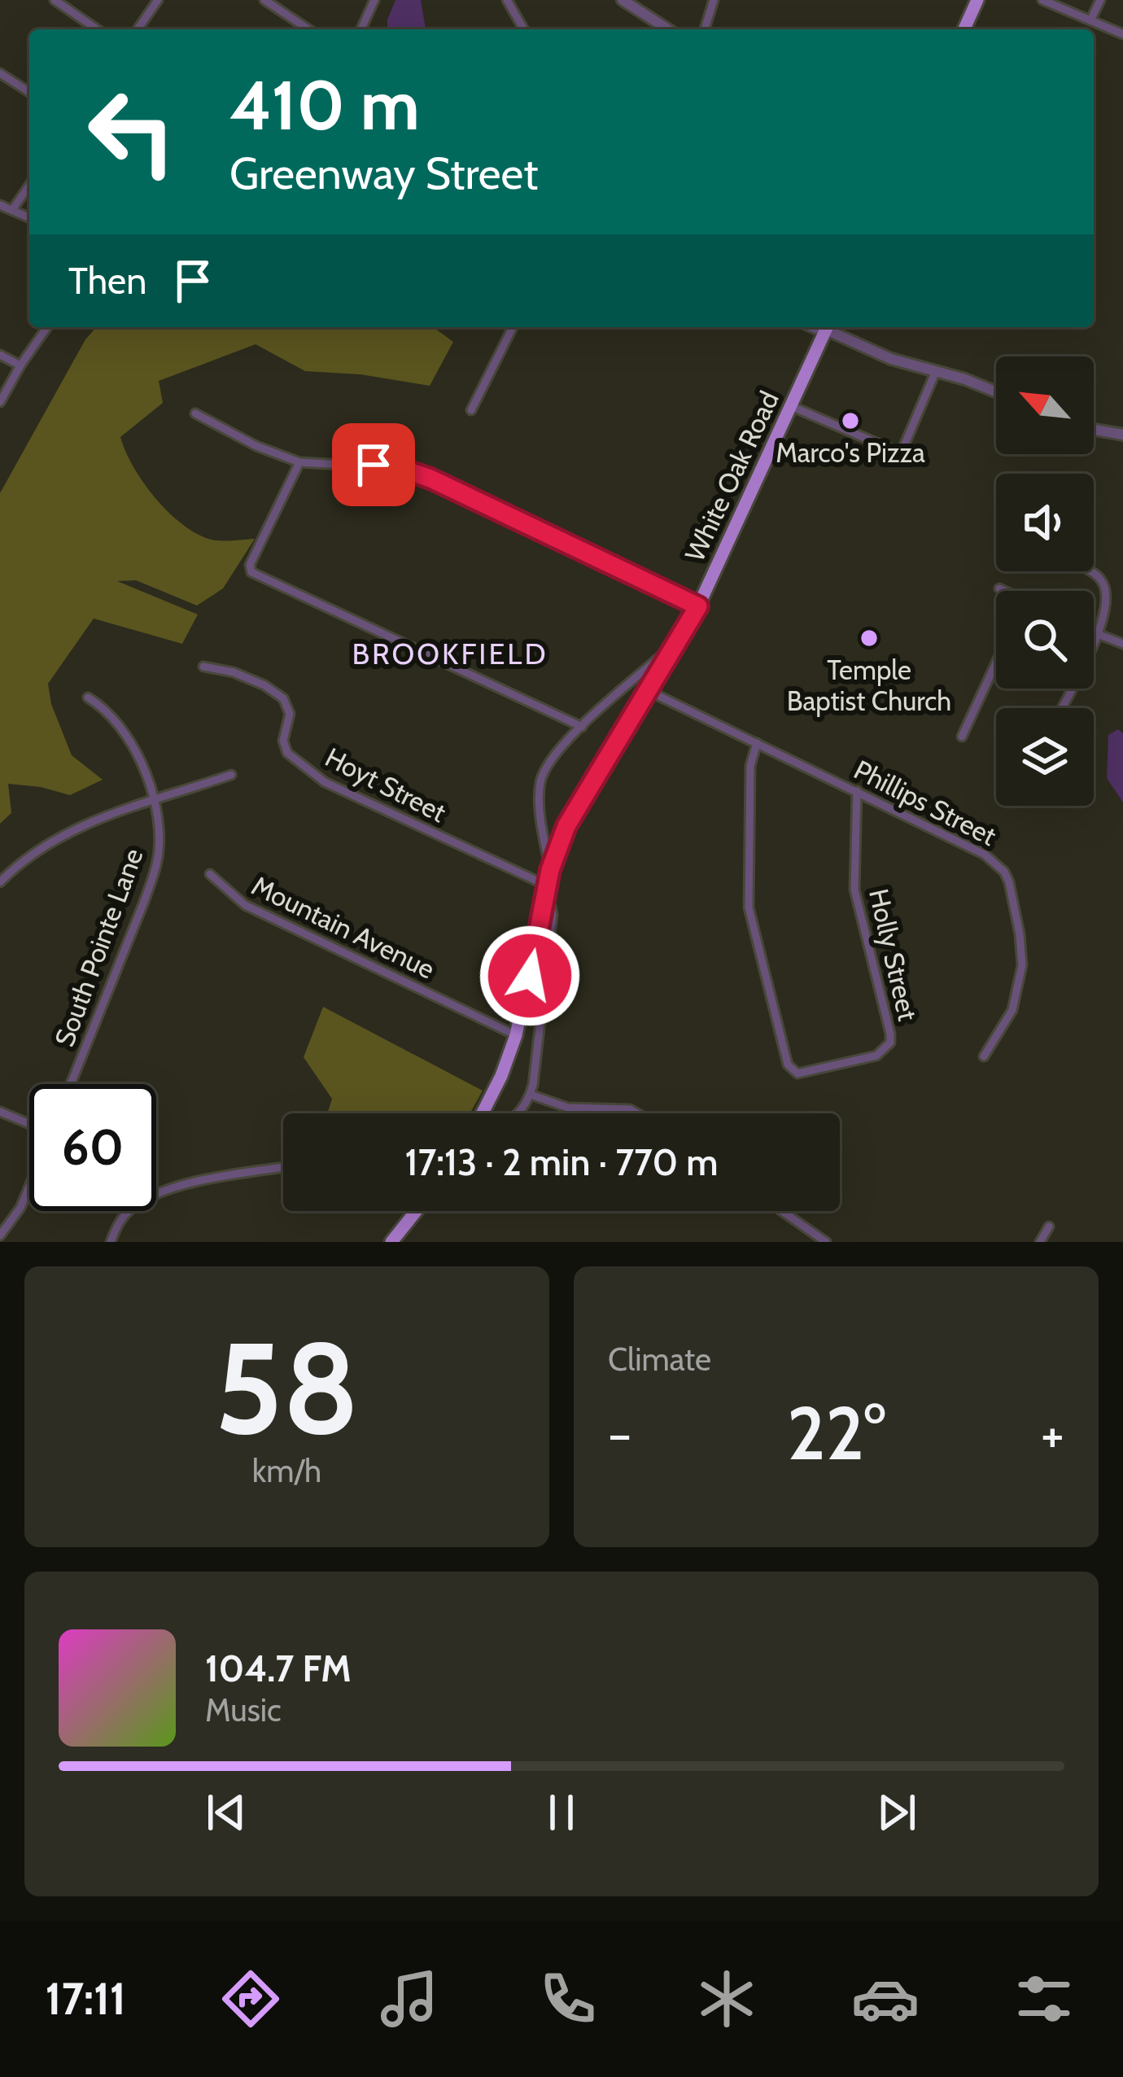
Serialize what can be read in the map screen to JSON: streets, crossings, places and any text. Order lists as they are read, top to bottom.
{
  "streets": {
    "main road": ["White Oak Road"],
    "street": [
      "Hoyt Street",
      "Phillips Street",
      "Mountain Avenue",
      "South Pointe Lane",
      "Holly Street"
    ]
  },
  "crossings": [
    ["White Oak Road", "Hoyt Street"],
    ["White Oak Road", "Phillips Street"],
    ["White Oak Road", "Mountain Avenue"],
    ["Phillips Street", "Holly Street"]
  ],
  "districts": ["BROOKFIELD"],
  "places": ["Marco's Pizza", "Temple Baptist Church"],
  "north": "top left",
  "page": {
    "turn": ["410 m", "Greenway Street"],
    "then": "Then",
    "limit": "60",
    "trip": "17:13 · 2 min · 770 m",
    "tile": [
      ["58", "km/h"],
      "Climate"
    ],
    "heat": ["−", "22°", "+"],
    "song": ["104.7 FM", "Music"],
    "tabs": "17:11"
  }
}
